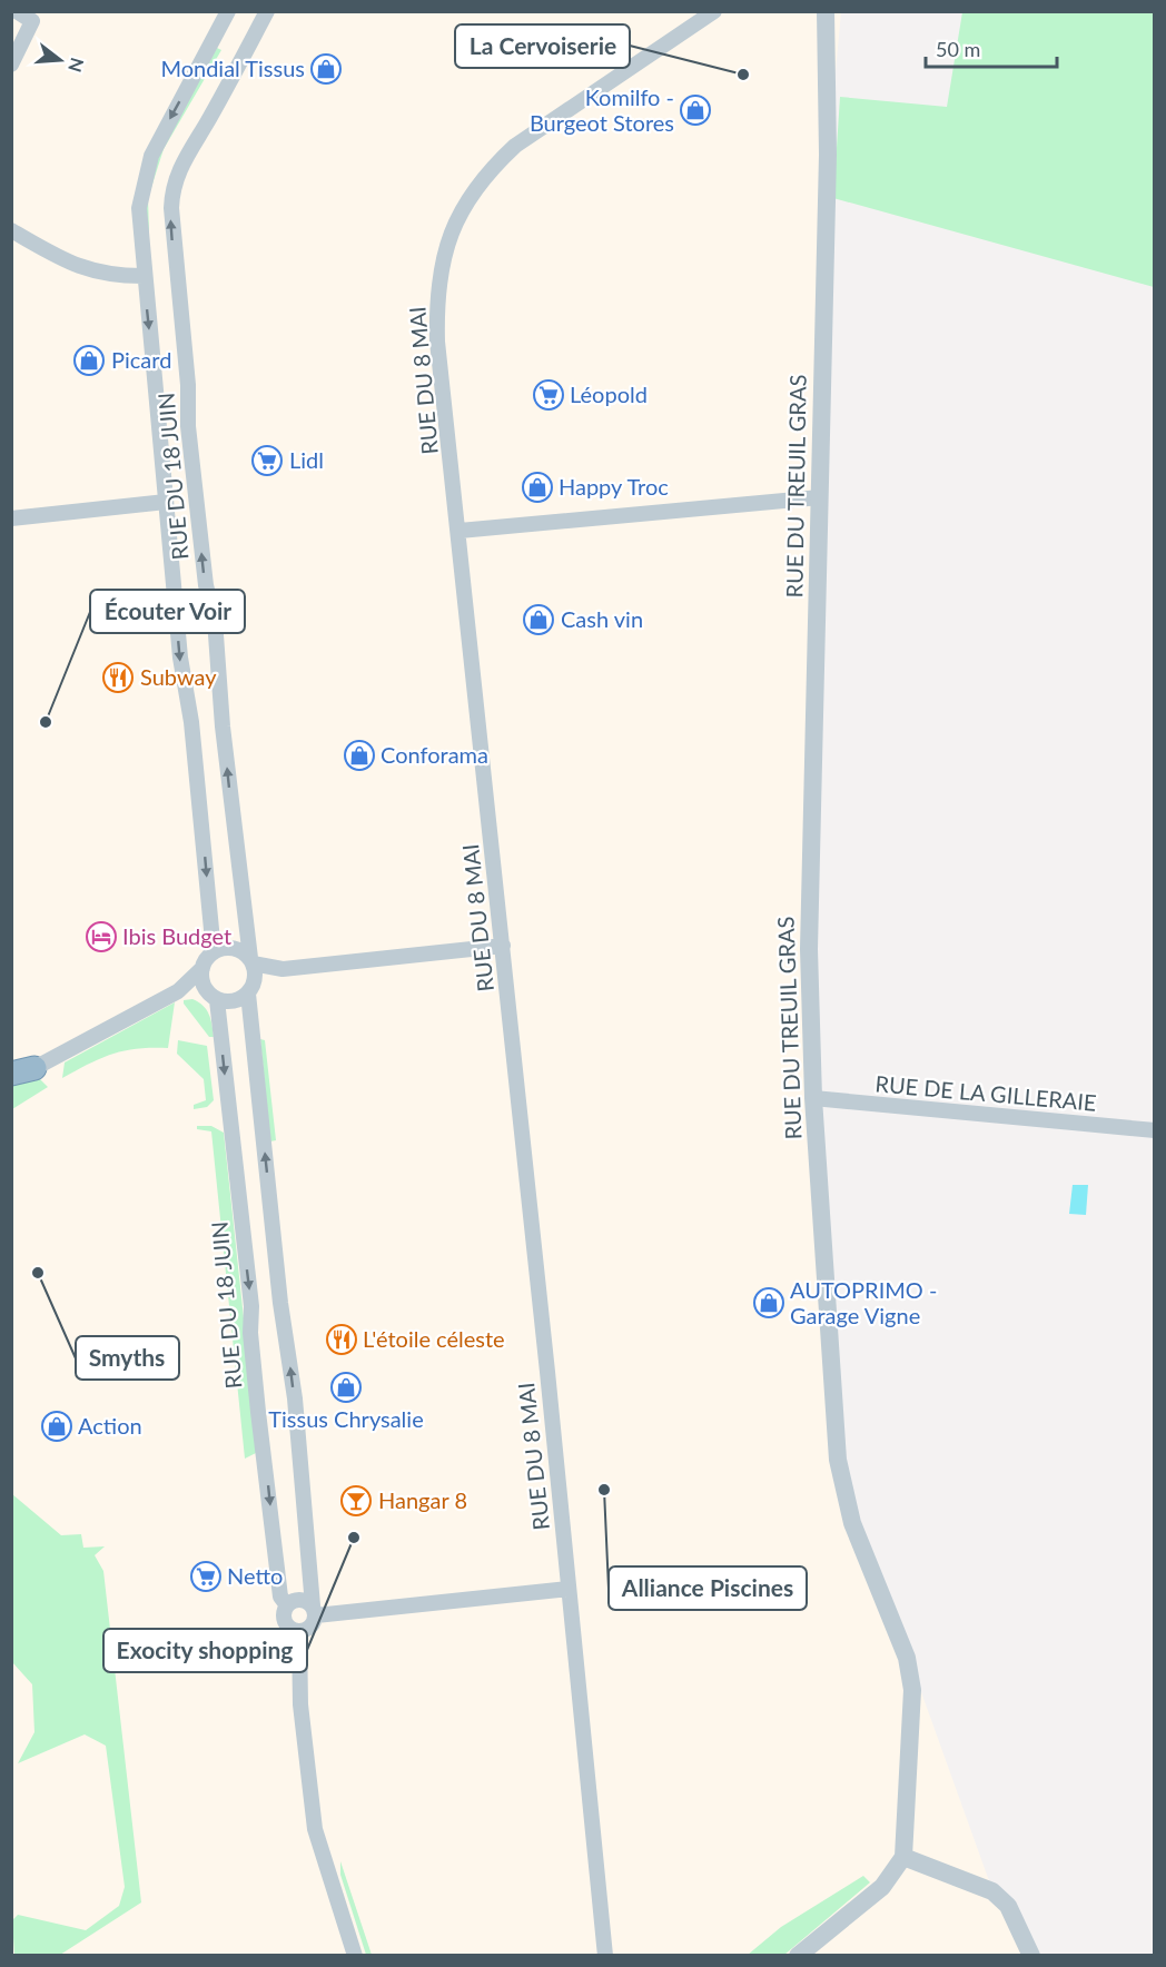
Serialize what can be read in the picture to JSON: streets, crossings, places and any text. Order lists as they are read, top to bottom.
{
  "streets": {
    "street": [
      "RUE DU 8 MAI",
      "RUE DU 18 JUIN",
      "RUE DU TREUIL GRAS",
      "RUE DE LA GILLERAIE"
    ]
  },
  "crossings": [
    ["RUE DU TREUIL GRAS", "RUE DE LA GILLERAIE"]
  ],
  "places": {
    "shop": [
      "Mondial Tissus",
      "Komilfo - Burgeot Stores",
      "Picard",
      "Happy Troc",
      "Cash vin",
      "Conforama",
      "AUTOPRIMO - Garage Vigne",
      "Tissus Chrysalie",
      "Action"
    ],
    "other": [
      "La Cervoiserie",
      "Écouter Voir",
      "Smyths",
      "Alliance Piscines",
      "Exocity shopping"
    ],
    "supermarket": ["Léopold", "Lidl", "Netto"],
    "restaurant": ["Subway", "L'étoile céleste"],
    "hotel": ["Ibis Budget"],
    "bar": ["Hangar 8"]
  },
  "scale_bar": "50 m",
  "north": "right"
}
